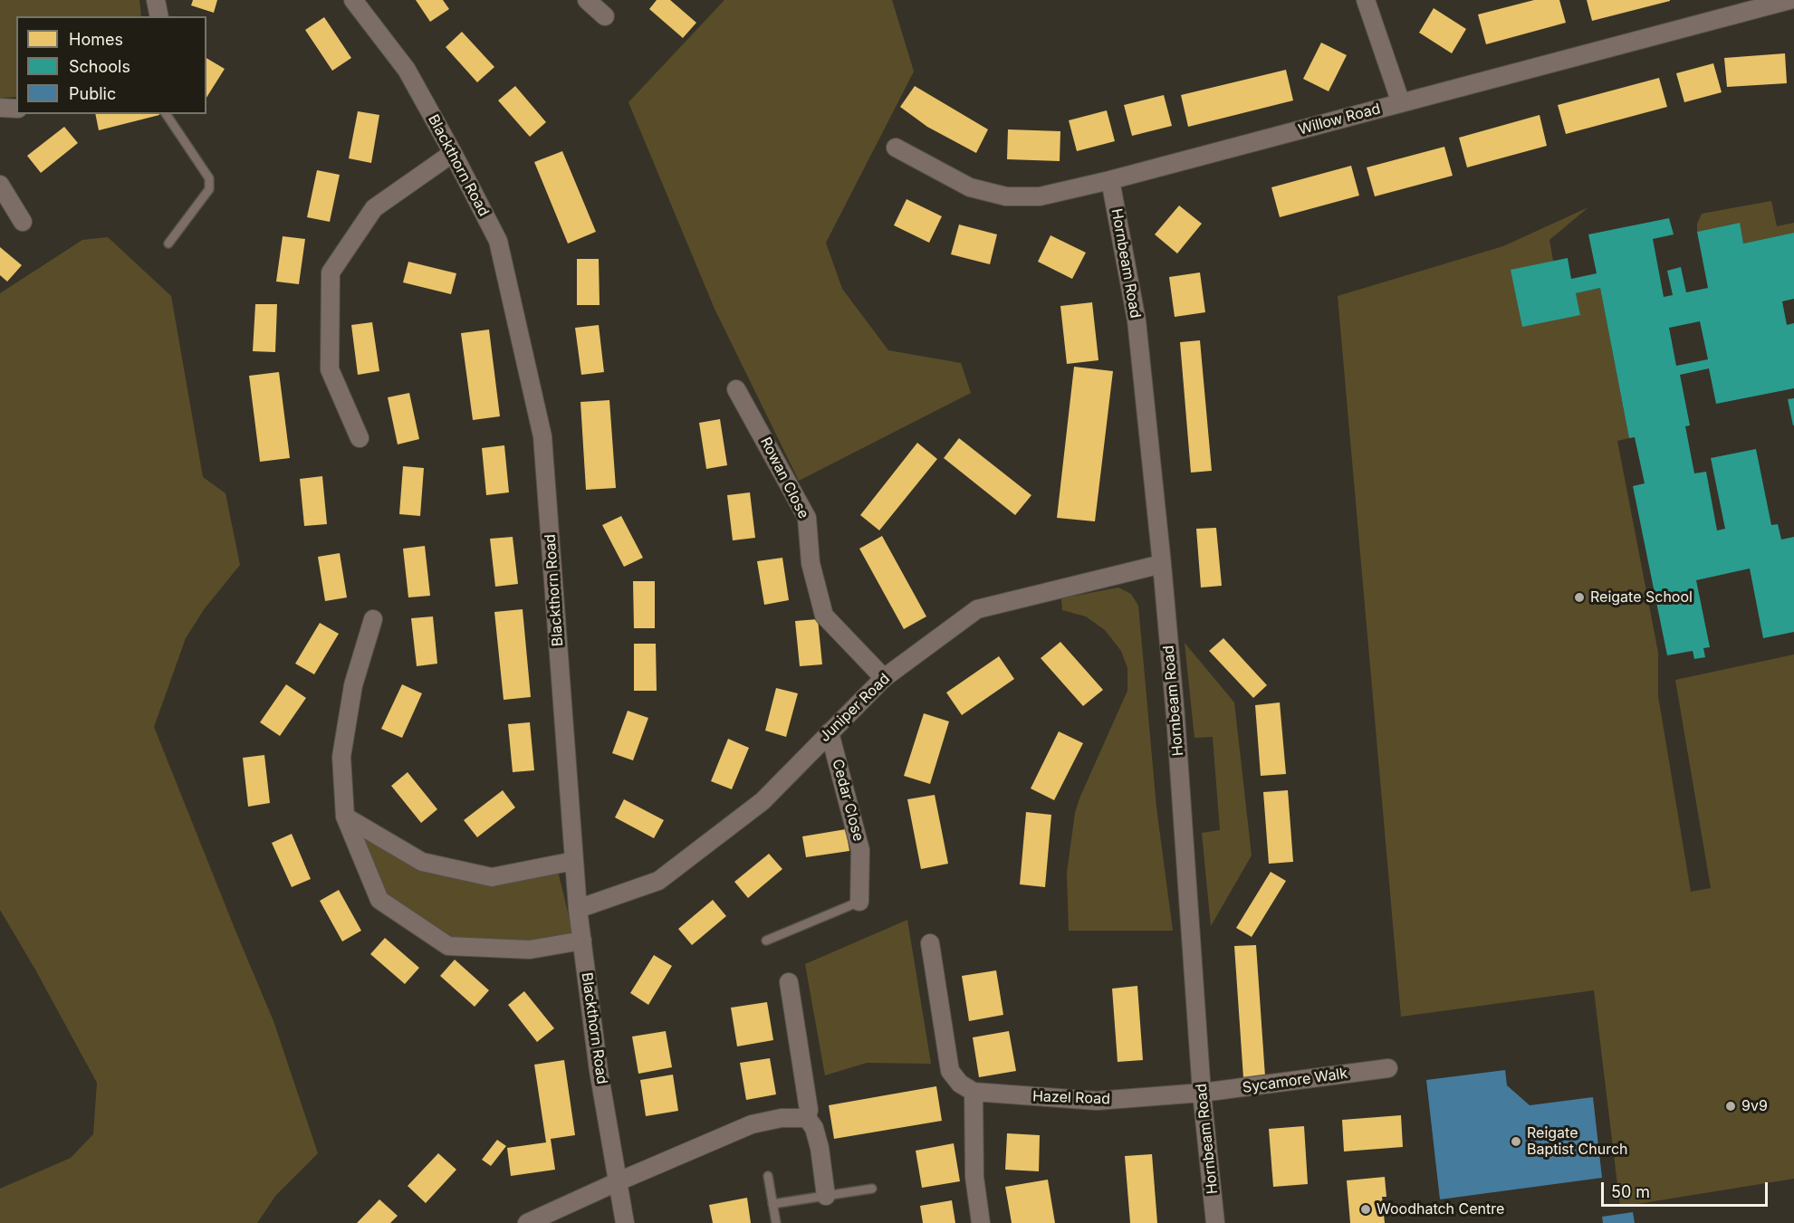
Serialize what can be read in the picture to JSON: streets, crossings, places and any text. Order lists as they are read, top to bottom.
{
  "streets": {
    "street": [
      "Willow Road",
      "Blackthorn Road",
      "Hornbeam Road",
      "Rowan Close",
      "Juniper Road",
      "Cedar Close",
      "Sycamore Walk",
      "Hazel Road"
    ]
  },
  "crossings": [
    ["Willow Road", "Hornbeam Road"],
    ["Blackthorn Road", "Juniper Road"],
    ["Hornbeam Road", "Juniper Road"],
    ["Hornbeam Road", "Sycamore Walk"],
    ["Hornbeam Road", "Hazel Road"],
    ["Rowan Close", "Juniper Road"],
    ["Juniper Road", "Cedar Close"],
    ["Sycamore Walk", "Hazel Road"]
  ],
  "places": [
    "Reigate School",
    "9v9",
    "Reigate Baptist Church",
    "Woodhatch Centre"
  ],
  "legend": ["Homes", "Schools", "Public"],
  "scale_bar": "50 m"
}
